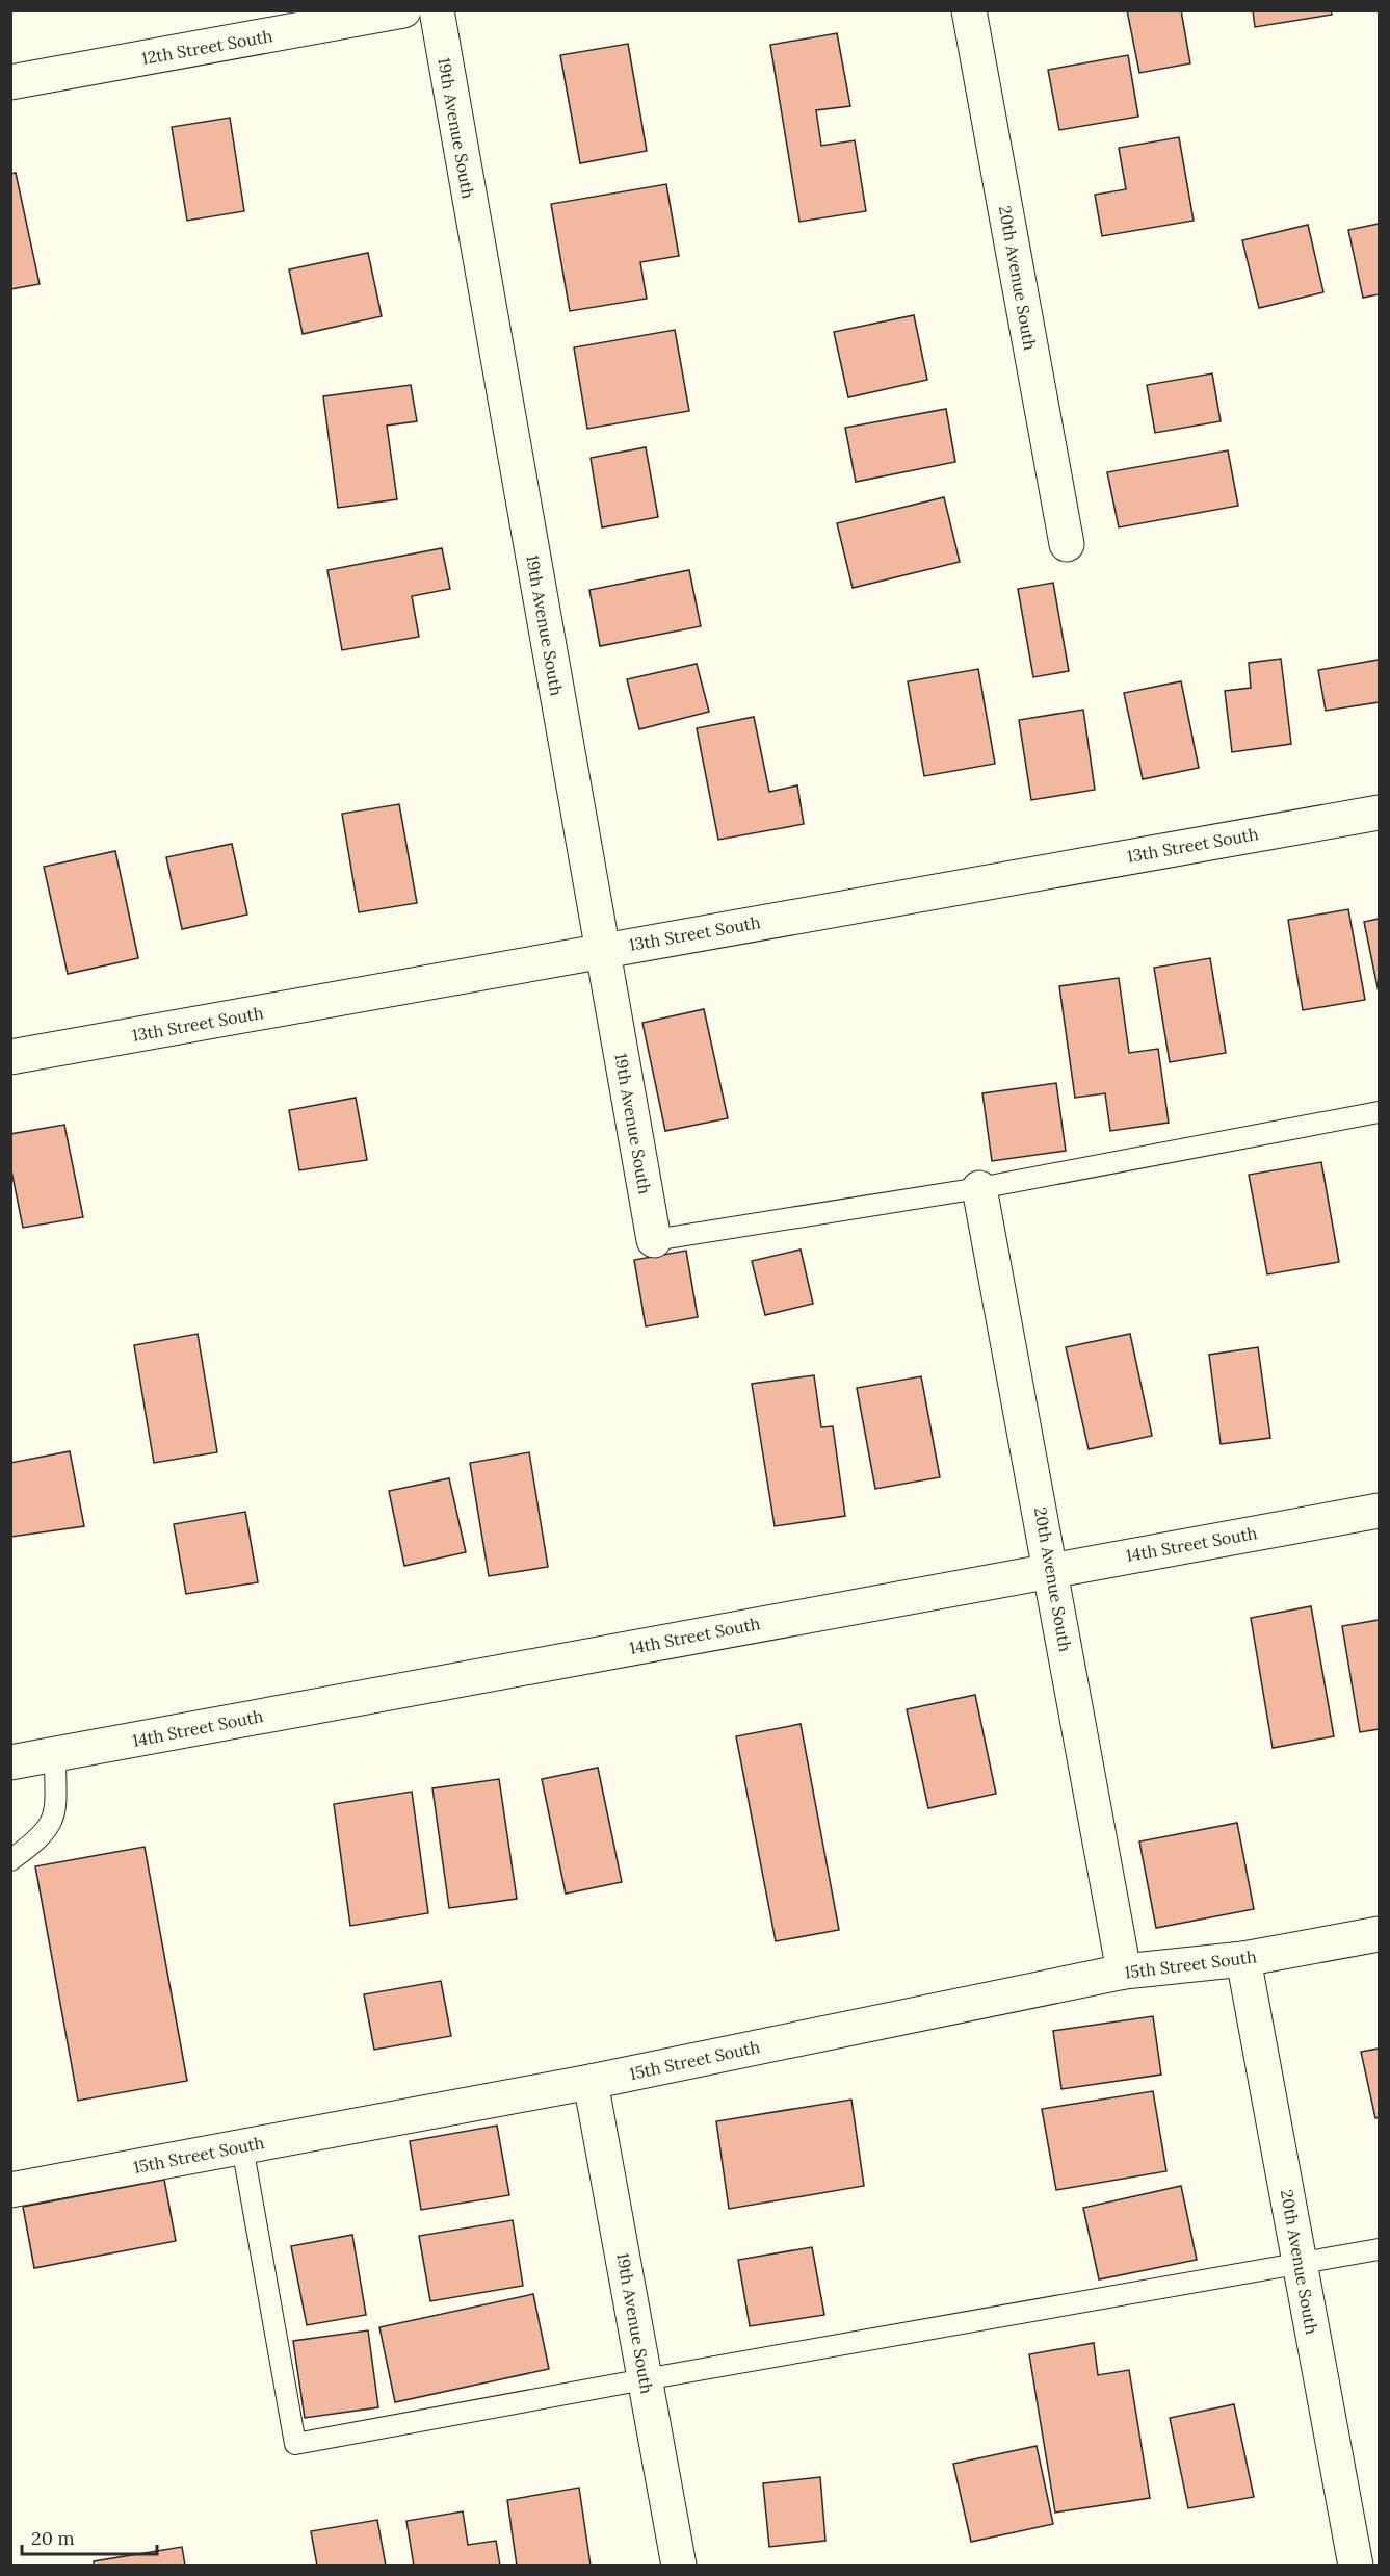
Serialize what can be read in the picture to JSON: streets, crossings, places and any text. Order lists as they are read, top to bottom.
{
  "streets": {
    "street": [
      "12th Street South",
      "19th Avenue South",
      "20th Avenue South",
      "13th Street South",
      "14th Street South",
      "15th Street South"
    ]
  },
  "crossings": [
    ["19th Avenue South", "13th Street South"],
    ["19th Avenue South", "15th Street South"],
    ["20th Avenue South", "14th Street South"],
    ["20th Avenue South", "15th Street South"]
  ],
  "scale_bar": "20 m"
}
